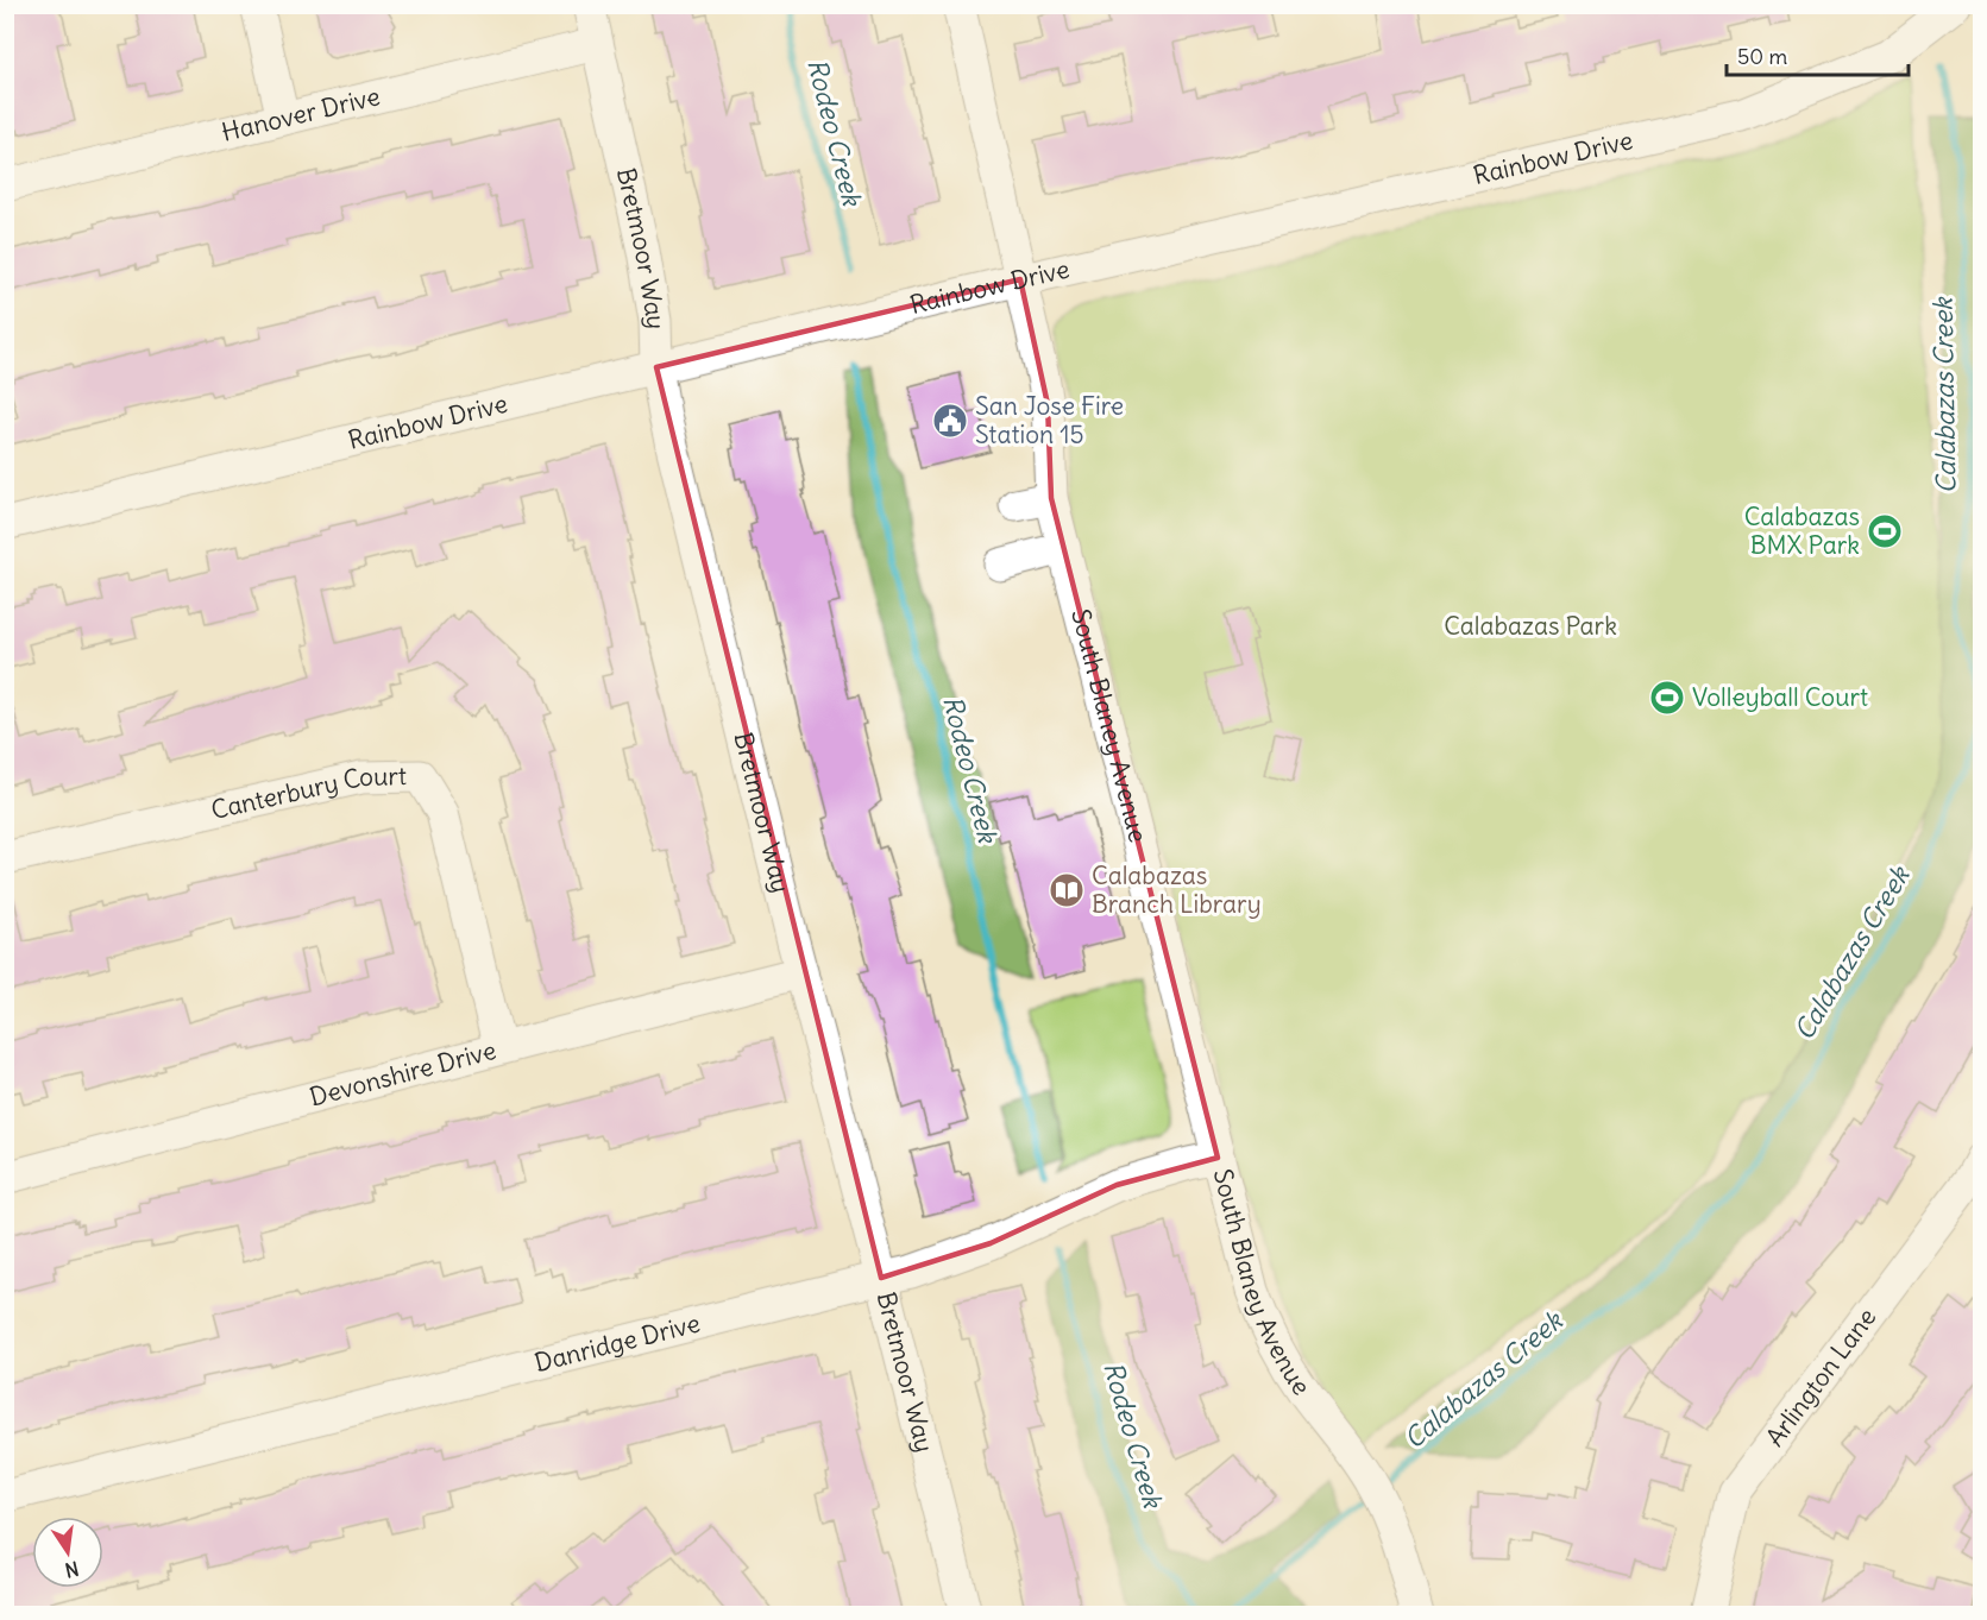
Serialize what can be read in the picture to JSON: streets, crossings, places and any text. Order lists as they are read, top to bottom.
{
  "streets": {
    "street": [
      "Hanover Drive",
      "Rainbow Drive",
      "Bretmoor Way",
      "South Blaney Avenue",
      "Canterbury Court",
      "Devonshire Drive",
      "Danridge Drive",
      "Arlington Lane"
    ]
  },
  "crossings": [
    ["Hanover Drive", "Bretmoor Way"],
    ["Rainbow Drive", "Bretmoor Way"],
    ["Rainbow Drive", "South Blaney Avenue"],
    ["Bretmoor Way", "Devonshire Drive"],
    ["Bretmoor Way", "Danridge Drive"],
    ["South Blaney Avenue", "Danridge Drive"],
    ["Canterbury Court", "Devonshire Drive"]
  ],
  "water": ["Rodeo Creek", "Calabazas Creek"],
  "parks": ["Calabazas Park"],
  "places": {
    "public building": ["San Jose Fire Station 15"],
    "sports": ["Calabazas BMX Park", "Volleyball Court"],
    "library": ["Calabazas Branch Library"]
  },
  "scale_bar": "50 m",
  "north": "bottom"
}
